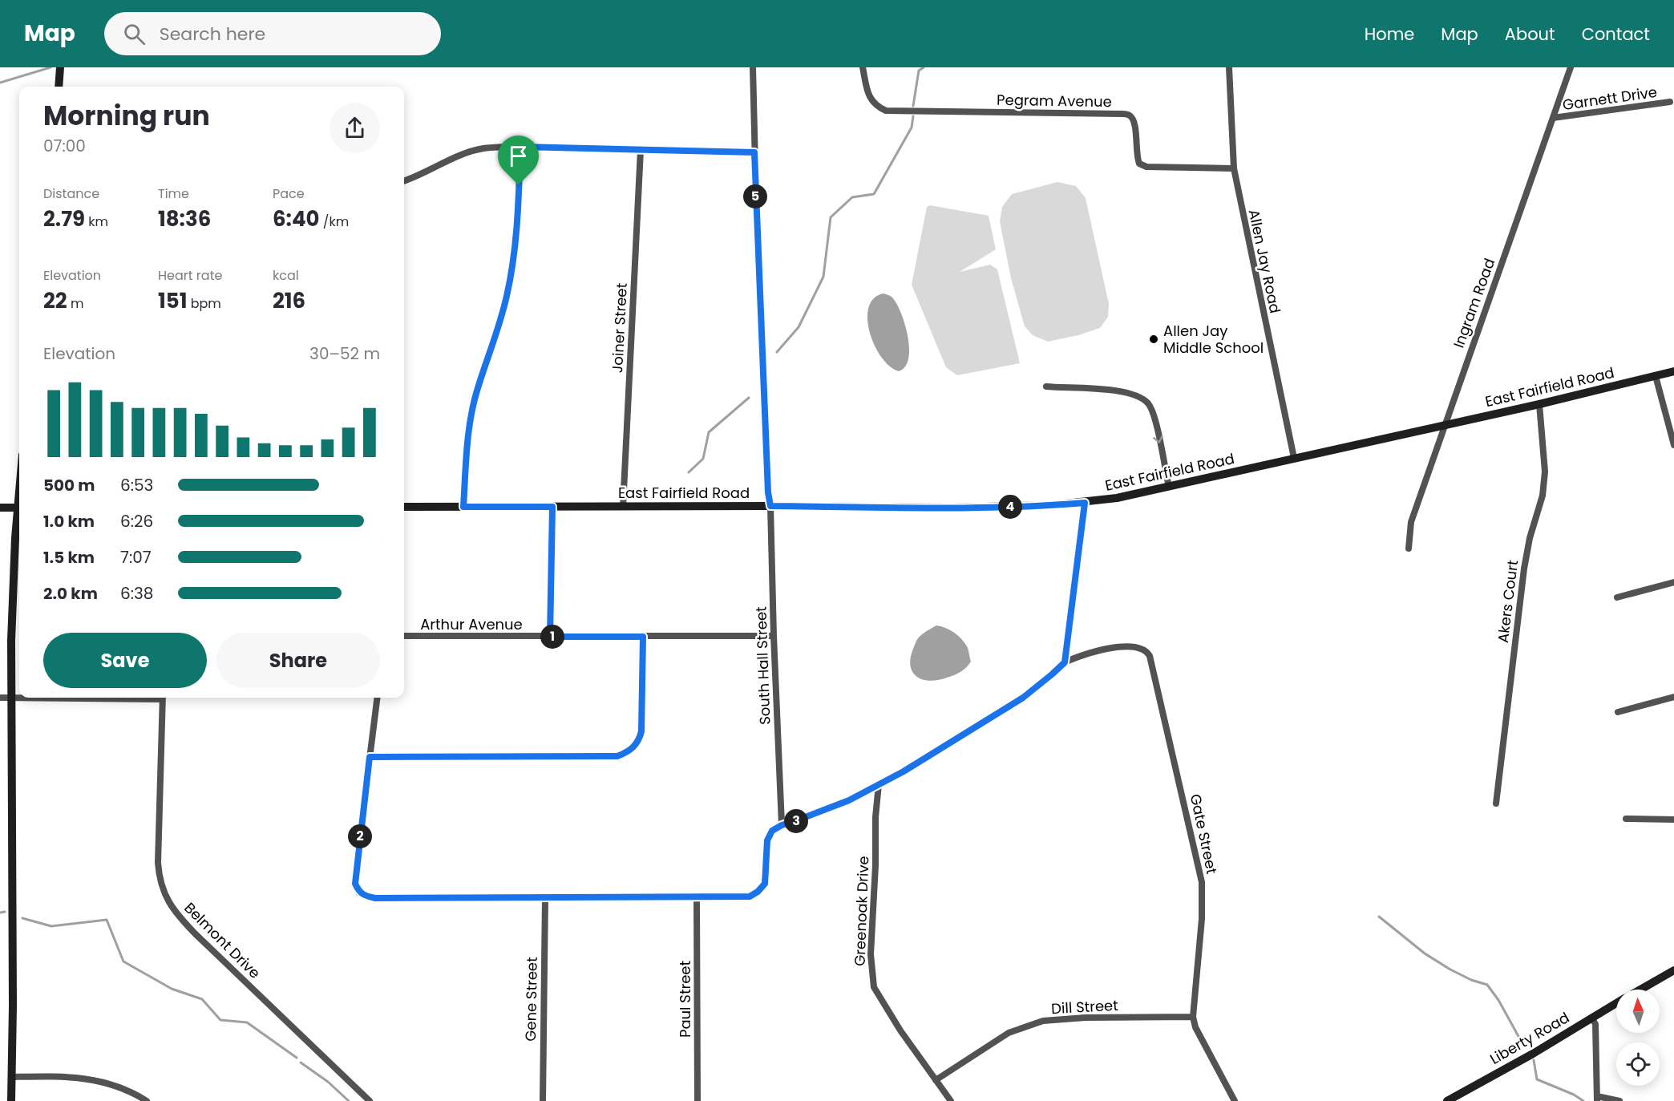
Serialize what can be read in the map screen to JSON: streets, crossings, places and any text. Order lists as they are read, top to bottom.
{
  "streets": {
    "main road": ["East Fairfield Road", "Liberty Road"],
    "street": [
      "Garnett Drive",
      "Pegram Avenue",
      "Allen Jay Road",
      "Ingram Road",
      "Joiner Street",
      "Akers Court",
      "Arthur Avenue",
      "South Hall Street",
      "Gate Street",
      "Greenoak Drive",
      "Belmont Drive",
      "Gene Street",
      "Paul Street",
      "Dill Street"
    ]
  },
  "crossings": [
    ["Garnett Drive", "Ingram Road"],
    ["Pegram Avenue", "Allen Jay Road"],
    ["Allen Jay Road", "East Fairfield Road"],
    ["Ingram Road", "East Fairfield Road"],
    ["Joiner Street", "East Fairfield Road"],
    ["East Fairfield Road", "Akers Court"],
    ["East Fairfield Road", "South Hall Street"],
    ["Arthur Avenue", "South Hall Street"],
    ["Gate Street", "Dill Street"],
    ["Greenoak Drive", "Dill Street"]
  ],
  "places": ["Allen Jay Middle School"],
  "north": "top",
  "page": {
    "header": "Map",
    "search": "Search here",
    "nav": [
      "Home",
      "Map",
      "About",
      "Contact"
    ],
    "heading": ["Morning run", "07:00"],
    "stats": [
      ["Distance", "2.79 km"],
      ["Time", "18:36"],
      ["Pace", "6:40 /km"],
      ["Elevation", "22 m"],
      ["Heart rate", "151 bpm"],
      ["kcal", "216"]
    ],
    "pins": [
      "5",
      "4",
      "1",
      "3",
      "2"
    ],
    "chart": ["Elevation", "30–52 m"],
    "list": [
      {
        "name": "500 m",
        "note": "6:53"
      },
      {
        "name": "1.0 km",
        "note": "6:26"
      },
      {
        "name": "1.5 km",
        "note": "7:07"
      },
      {
        "name": "2.0 km",
        "note": "6:38"
      }
    ],
    "buttons": ["Save", "Share"]
  }
}
